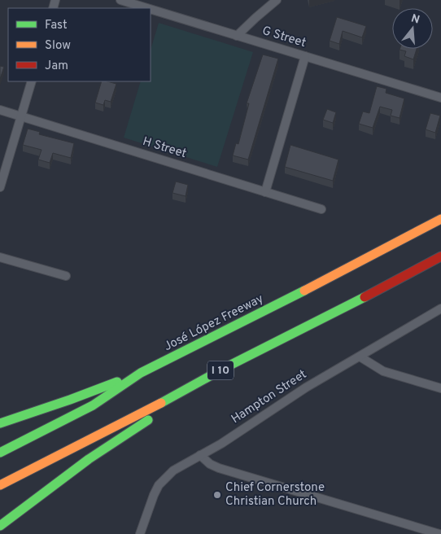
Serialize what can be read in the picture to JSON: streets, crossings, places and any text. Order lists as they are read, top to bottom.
{
  "streets": {
    "highway": ["José López Freeway", "I 10"],
    "street": ["G Street", "H Street", "Hampton Street"]
  },
  "places": ["Chief Cornerstone Christian Church"],
  "legend": ["Fast", "Slow", "Jam"],
  "north": "top"
}
